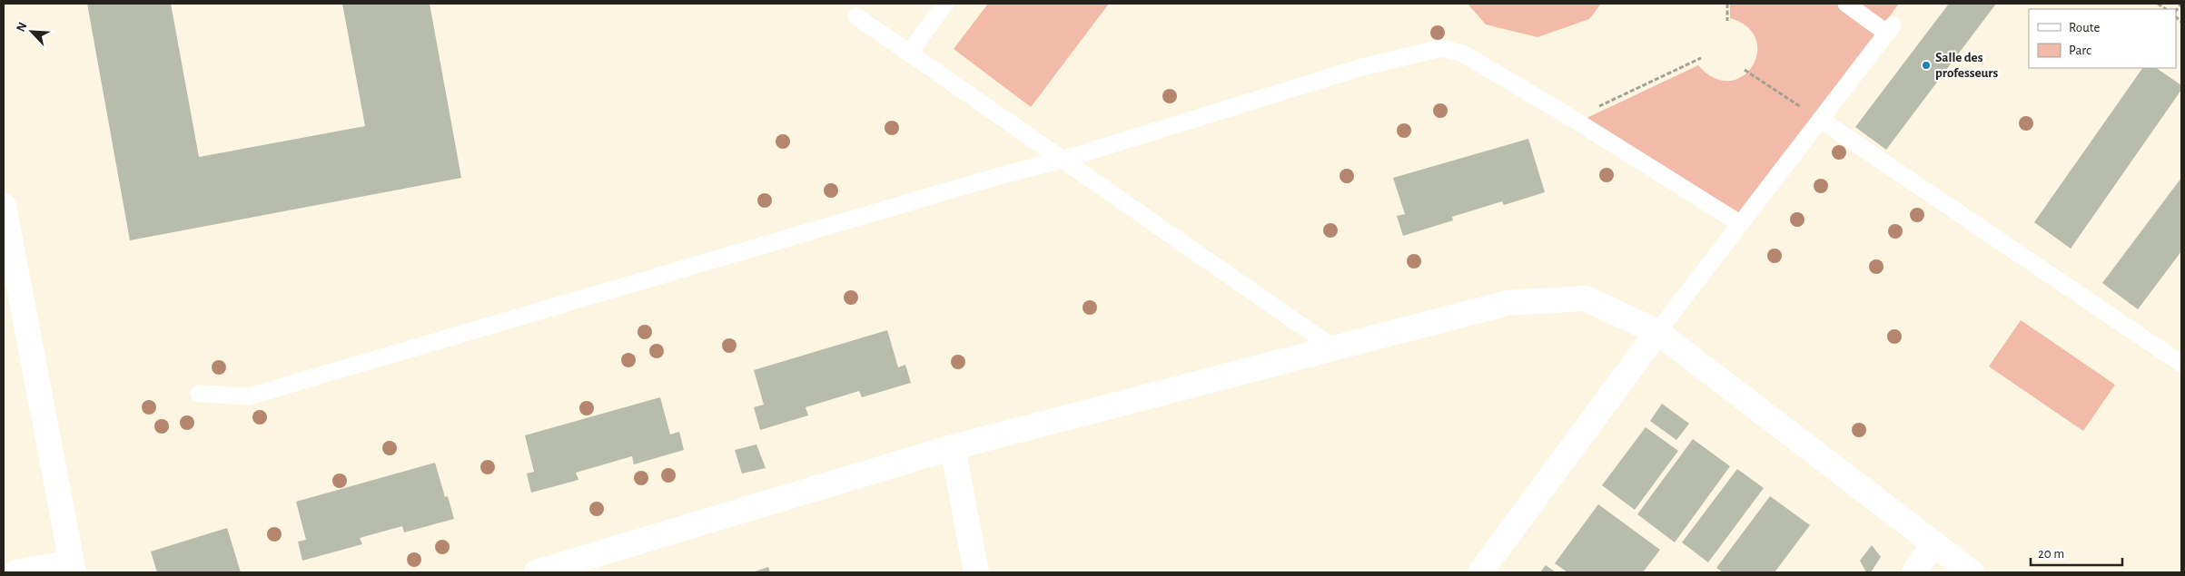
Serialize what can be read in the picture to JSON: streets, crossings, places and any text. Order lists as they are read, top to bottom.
{
  "places": ["Salle des professeurs"],
  "legend": ["Route", "Parc"],
  "scale_bar": "20 m",
  "north": "top left"
}
